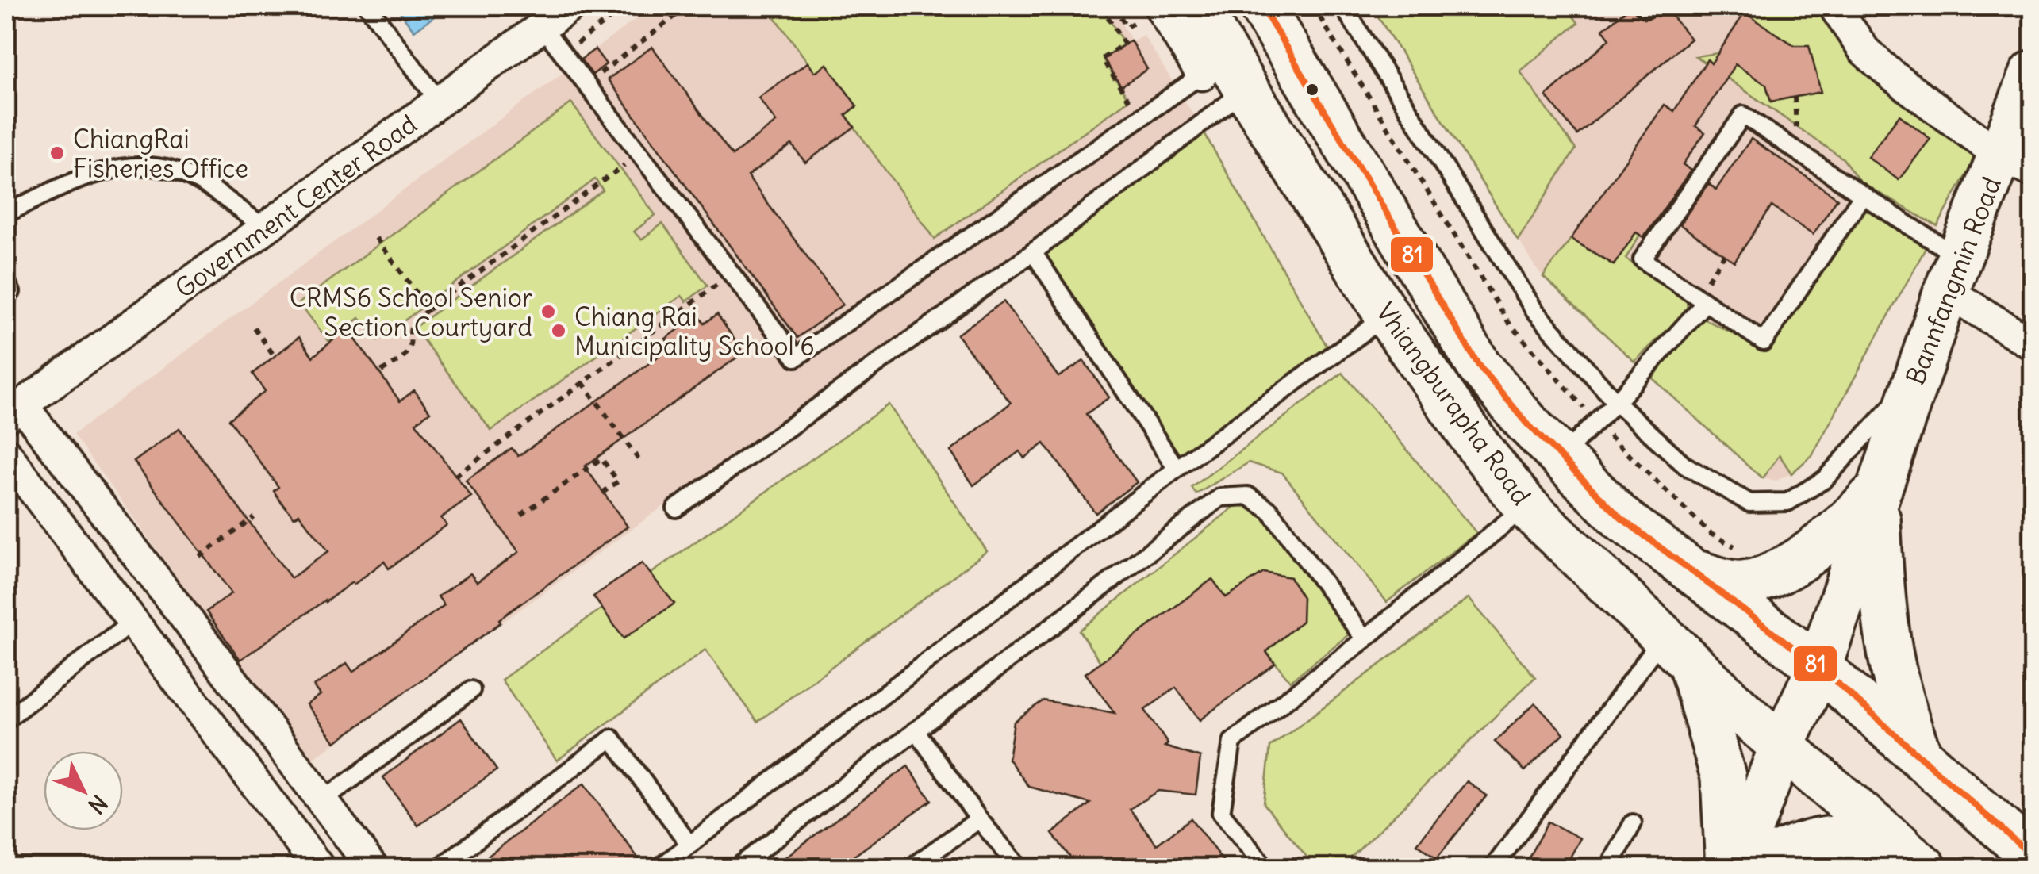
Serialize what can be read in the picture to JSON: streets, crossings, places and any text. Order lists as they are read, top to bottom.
{
  "streets": {
    "main road": ["Bannfangmin Road", "Vhiangburapha Road"],
    "street": ["Government Center Road"]
  },
  "crossings": [
    ["Bannfangmin Road", "Vhiangburapha Road"]
  ],
  "places": ["ChiangRai Fisheries Office", "CRMS6 School Senior Section Courtyard", "Chiang Rai Municipality School 6"],
  "lines": ["transit line 81"],
  "north": "bottom right"
}
